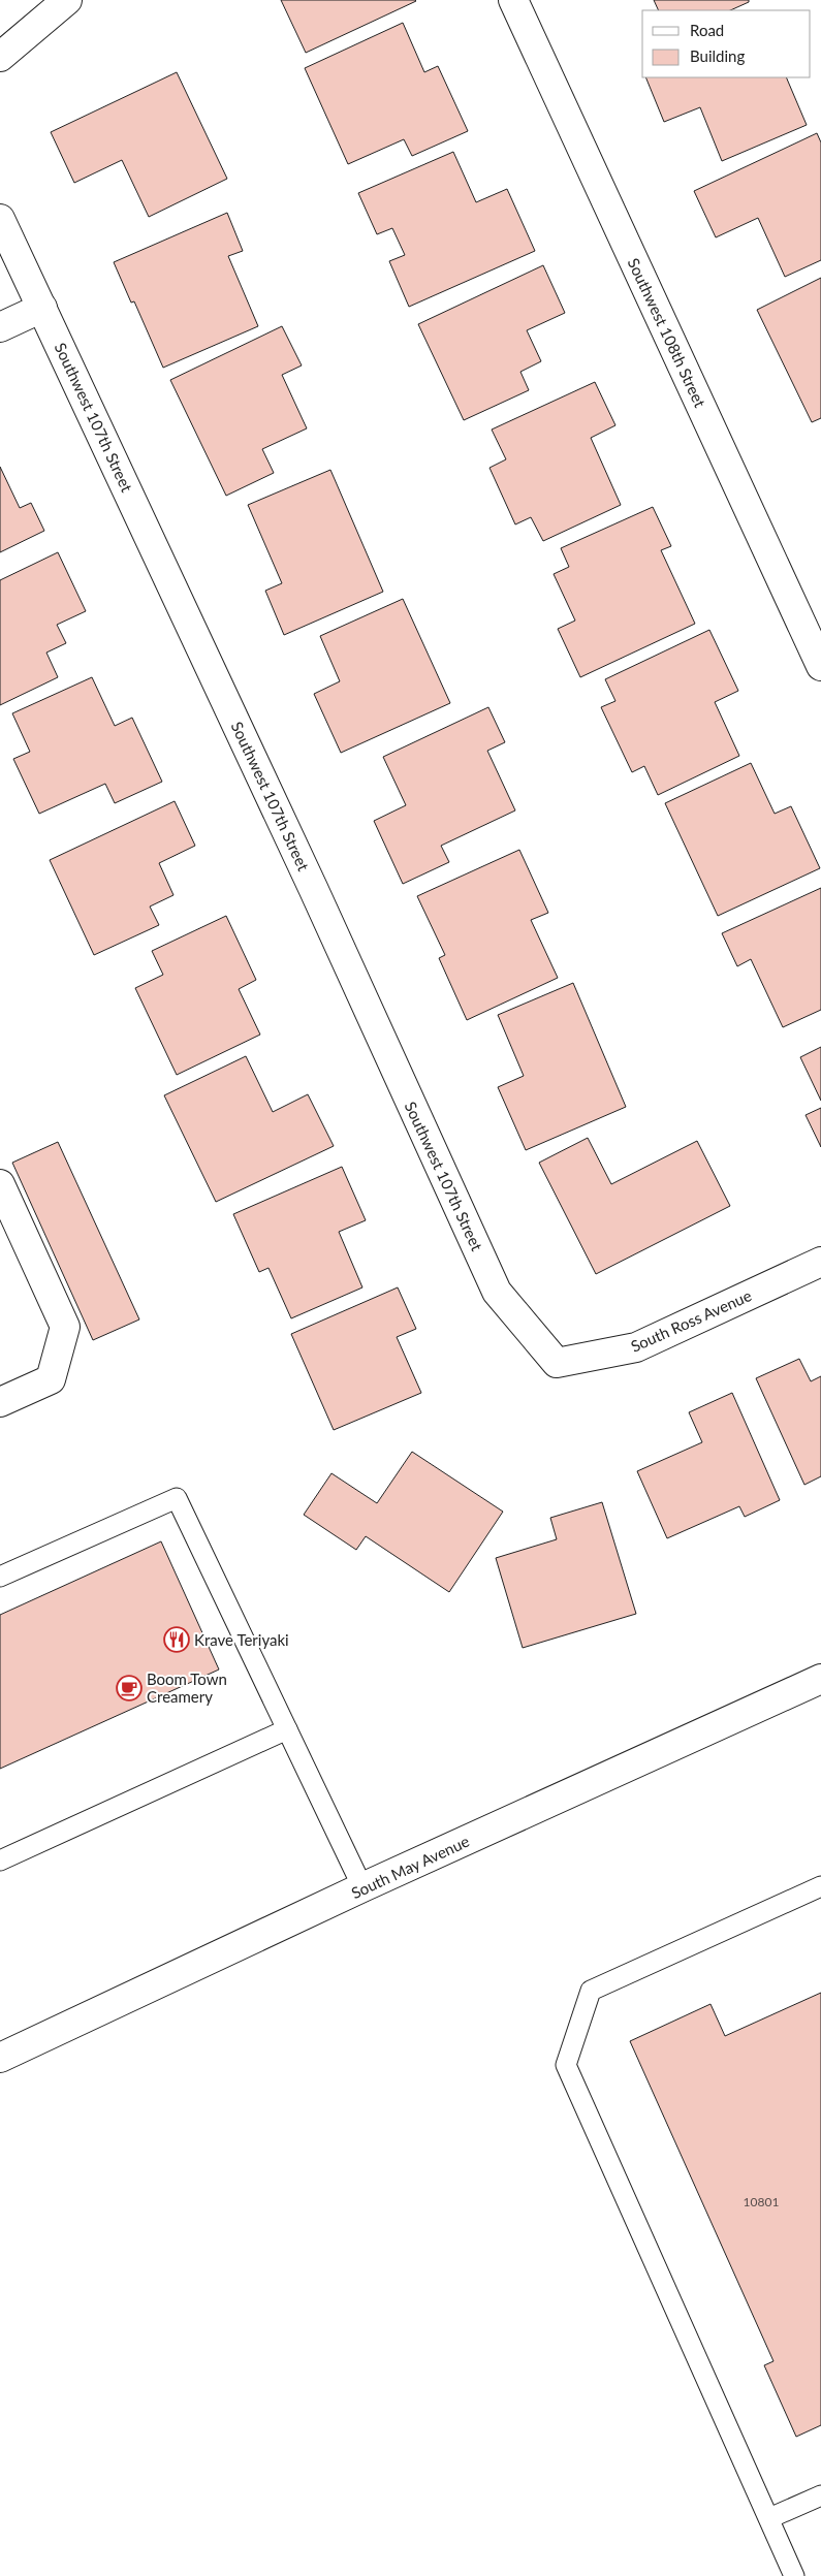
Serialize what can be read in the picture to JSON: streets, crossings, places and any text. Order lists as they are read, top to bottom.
{
  "streets": {
    "street": [
      "Southwest 108th Street",
      "Southwest 107th Street",
      "South Ross Avenue",
      "South May Avenue"
    ]
  },
  "crossings": [
    ["Southwest 107th Street", "South Ross Avenue"]
  ],
  "places": {
    "restaurant": ["Krave Teriyaki"],
    "cafe": ["Boom Town Creamery"]
  },
  "house_numbers": ["10801"],
  "legend": ["Road", "Building"]
}
